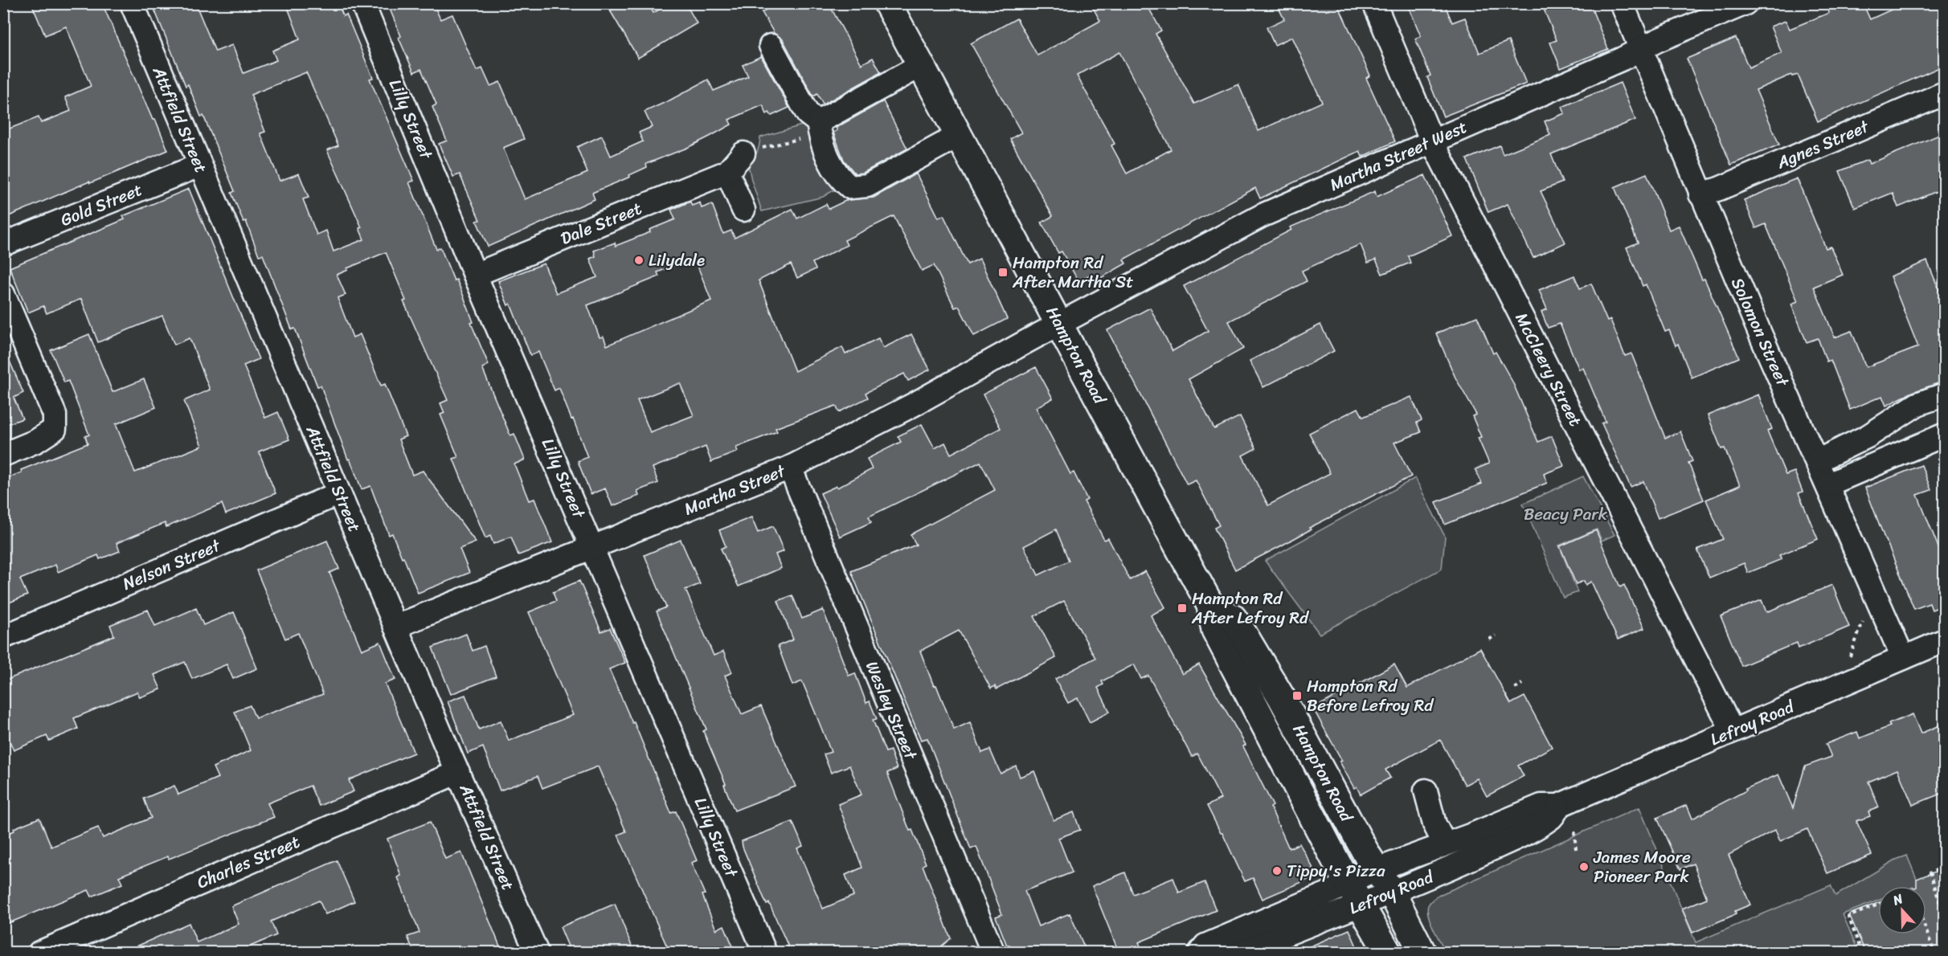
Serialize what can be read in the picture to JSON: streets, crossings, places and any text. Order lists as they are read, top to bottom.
{
  "streets": {
    "main road": ["Hampton Road"],
    "street": [
      "Lilly Street",
      "Attfield Street",
      "Agnes Street",
      "Martha Street West",
      "Gold Street",
      "Dale Street",
      "Solomon Street",
      "McCleery Street",
      "Martha Street",
      "Nelson Street",
      "Wesley Street",
      "Lefroy Road",
      "Charles Street"
    ]
  },
  "crossings": [
    ["Lilly Street", "Dale Street"],
    ["Lilly Street", "Martha Street"],
    ["Attfield Street", "Gold Street"],
    ["Attfield Street", "Martha Street"],
    ["Attfield Street", "Nelson Street"],
    ["Attfield Street", "Charles Street"],
    ["Agnes Street", "Solomon Street"],
    ["Martha Street West", "Solomon Street"],
    ["Martha Street West", "Hampton Road"],
    ["Martha Street West", "McCleery Street"],
    ["Martha Street West", "Martha Street"],
    ["Solomon Street", "Lefroy Road"],
    ["Hampton Road", "Martha Street"],
    ["Hampton Road", "Lefroy Road"],
    ["McCleery Street", "Lefroy Road"],
    ["Martha Street", "Wesley Street"]
  ],
  "parks": ["Beacy Park"],
  "places": {
    "other": ["Lilydale", "James Moore Pioneer Park", "Tippy's Pizza"],
    "transit": ["Hampton Rd After Martha St", "Hampton Rd After Lefroy Rd", "Hampton Rd Before Lefroy Rd"]
  },
  "north": "top"
}
